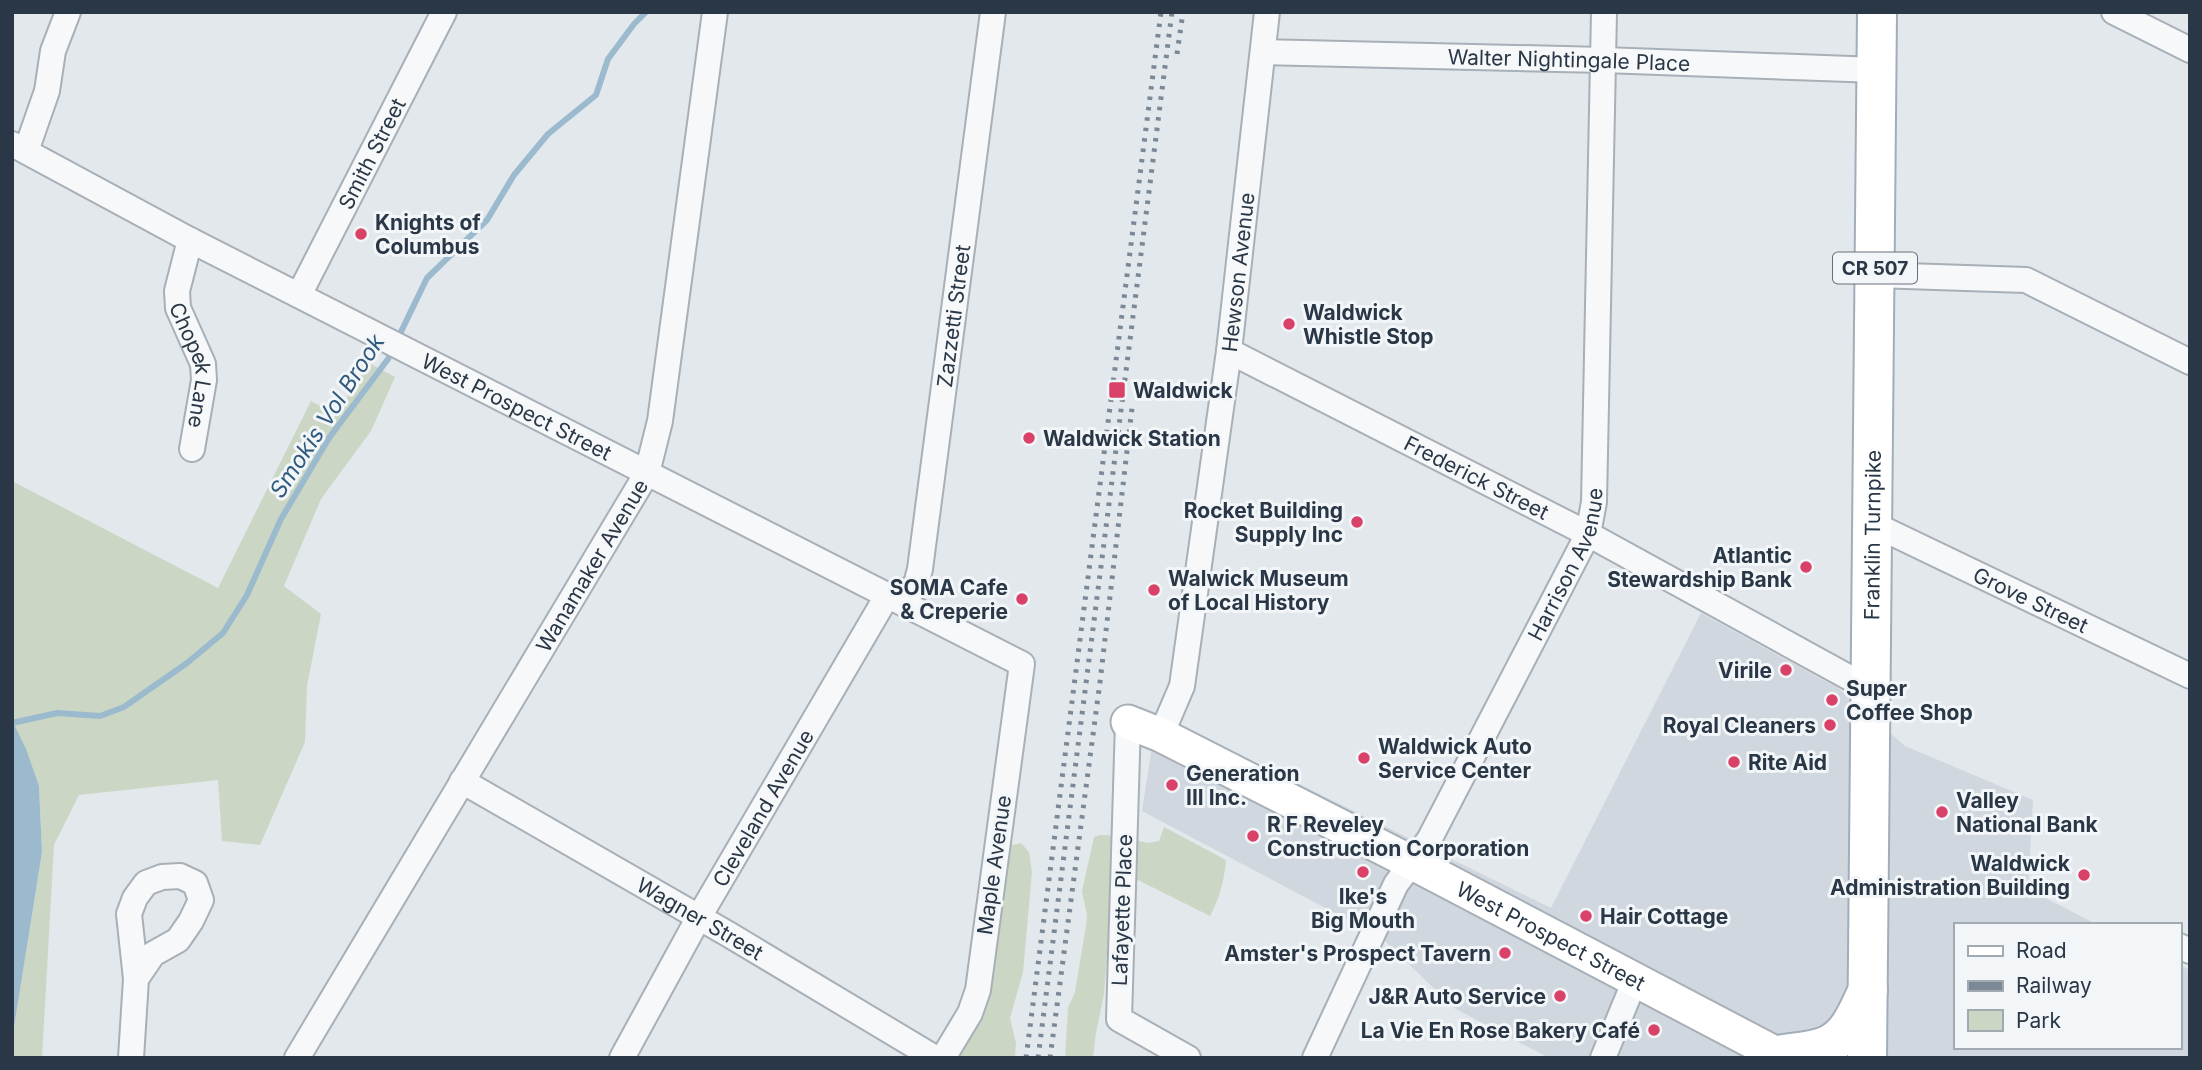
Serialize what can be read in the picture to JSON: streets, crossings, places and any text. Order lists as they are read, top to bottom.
{
  "streets": {
    "main road": ["CR 507", "Franklin Turnpike"],
    "street": [
      "Walter Nightingale Place",
      "Smith Street",
      "Hewson Avenue",
      "Zazzetti Street",
      "Chopek Lane",
      "West Prospect Street",
      "Frederick Street",
      "Harrison Avenue",
      "Wanamaker Avenue",
      "Grove Street",
      "Cleveland Avenue",
      "Maple Avenue",
      "Lafayette Place",
      "Wagner Street"
    ]
  },
  "crossings": [
    ["Walter Nightingale Place", "Hewson Avenue"],
    ["Walter Nightingale Place", "Franklin Turnpike"],
    ["Walter Nightingale Place", "Harrison Avenue"],
    ["Smith Street", "West Prospect Street"],
    ["Hewson Avenue", "West Prospect Street"],
    ["Hewson Avenue", "Frederick Street"],
    ["Zazzetti Street", "West Prospect Street"],
    ["Zazzetti Street", "Cleveland Avenue"],
    ["Chopek Lane", "West Prospect Street"],
    ["West Prospect Street", "Harrison Avenue"],
    ["West Prospect Street", "Wanamaker Avenue"],
    ["West Prospect Street", "Cleveland Avenue"],
    ["West Prospect Street", "Maple Avenue"],
    ["West Prospect Street", "Lafayette Place"],
    ["Frederick Street", "Franklin Turnpike"],
    ["Frederick Street", "Harrison Avenue"],
    ["Franklin Turnpike", "Grove Street"],
    ["Wanamaker Avenue", "Wagner Street"],
    ["Cleveland Avenue", "Wagner Street"]
  ],
  "water": ["Smokis Vol Brook"],
  "places": {
    "other": [
      "Knights of Columbus",
      "Waldwick Whistle Stop",
      "Waldwick Station",
      "Rocket Building Supply Inc",
      "Atlantic Stewardship Bank",
      "Walwick Museum of Local History",
      "SOMA Cafe & Creperie",
      "Virile",
      "Super Coffee Shop",
      "Royal Cleaners",
      "Waldwick Auto Service Center",
      "Rite Aid",
      "Generation III Inc.",
      "Valley National Bank",
      "R F Reveley Construction Corporation",
      "Ike's Big Mouth",
      "Waldwick Administration Building",
      "Hair Cottage",
      "Amster's Prospect Tavern",
      "J&R Auto Service",
      "La Vie En Rose Bakery Café"
    ],
    "transit": ["Waldwick"]
  },
  "legend": ["Road", "Railway", "Park"]
}
